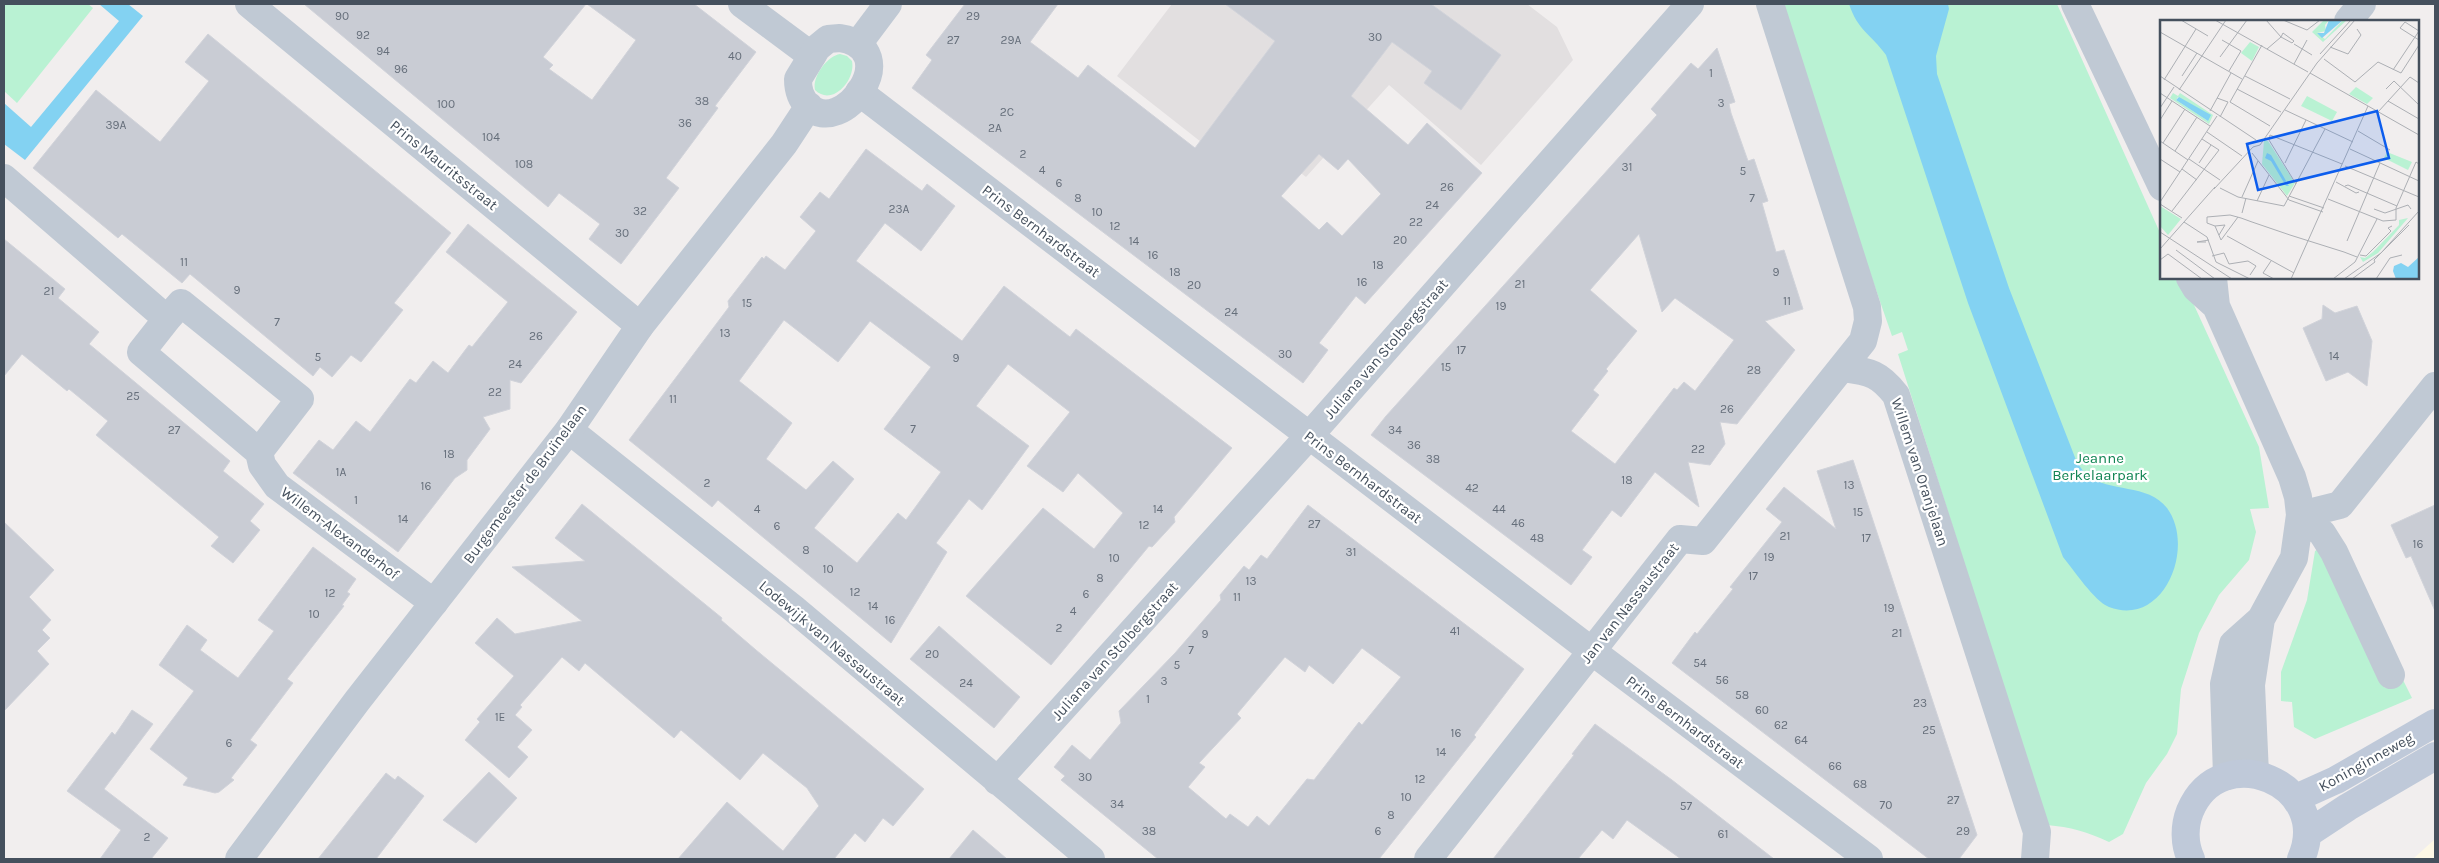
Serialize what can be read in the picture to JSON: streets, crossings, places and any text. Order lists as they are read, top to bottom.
{
  "streets": {
    "main road": ["Koninginneweg"],
    "street": [
      "Prins Mauritsstraat",
      "Prins Bernhardstraat",
      "Juliana van Stolbergstraat",
      "Willem van Oranjelaan",
      "Burgemeester de Bruïnelaan",
      "Willem-Alexanderhof",
      "Jan van Nassaustraat",
      "Lodewijk van Nassaustraat"
    ]
  },
  "crossings": [
    ["Prins Mauritsstraat", "Burgemeester de Bruïnelaan"],
    ["Prins Bernhardstraat", "Juliana van Stolbergstraat"],
    ["Prins Bernhardstraat", "Burgemeester de Bruïnelaan"],
    ["Prins Bernhardstraat", "Jan van Nassaustraat"],
    ["Juliana van Stolbergstraat", "Lodewijk van Nassaustraat"],
    ["Willem van Oranjelaan", "Jan van Nassaustraat"],
    ["Burgemeester de Bruïnelaan", "Willem-Alexanderhof"],
    ["Burgemeester de Bruïnelaan", "Lodewijk van Nassaustraat"]
  ],
  "parks": ["Jeanne Berkelaarpark"],
  "house_numbers": [
    "90",
    "29",
    "92",
    "30",
    "27",
    "29A",
    "94",
    "40",
    "96",
    "1",
    "38",
    "3",
    "100",
    "2C",
    "36",
    "39A",
    "2A",
    "104",
    "2",
    "108",
    "31",
    "4",
    "5",
    "6",
    "26",
    "8",
    "7",
    "24",
    "23A",
    "32",
    "10",
    "22",
    "12",
    "30",
    "20",
    "14",
    "16",
    "11",
    "18",
    "18",
    "9",
    "16",
    "21",
    "20",
    "9",
    "21",
    "11",
    "15",
    "19",
    "24",
    "7",
    "13",
    "26",
    "17",
    "30",
    "14",
    "5",
    "9",
    "24",
    "15",
    "28",
    "22",
    "25",
    "11",
    "26",
    "7",
    "27",
    "34",
    "36",
    "22",
    "18",
    "38",
    "1A",
    "18",
    "2",
    "13",
    "16",
    "42",
    "1",
    "4",
    "14",
    "44",
    "15",
    "14",
    "46",
    "27",
    "12",
    "6",
    "21",
    "48",
    "17",
    "16",
    "8",
    "31",
    "19",
    "10",
    "10",
    "17",
    "8",
    "13",
    "12",
    "12",
    "6",
    "11",
    "14",
    "19",
    "4",
    "10",
    "16",
    "2",
    "41",
    "21",
    "9",
    "7",
    "20",
    "54",
    "5",
    "56",
    "3",
    "24",
    "58",
    "1",
    "23",
    "60",
    "1E",
    "62",
    "25",
    "16",
    "64",
    "6",
    "14",
    "66",
    "30",
    "12",
    "68",
    "10",
    "27",
    "34",
    "70",
    "57",
    "8",
    "38",
    "6",
    "29",
    "61",
    "2"
  ]
}
